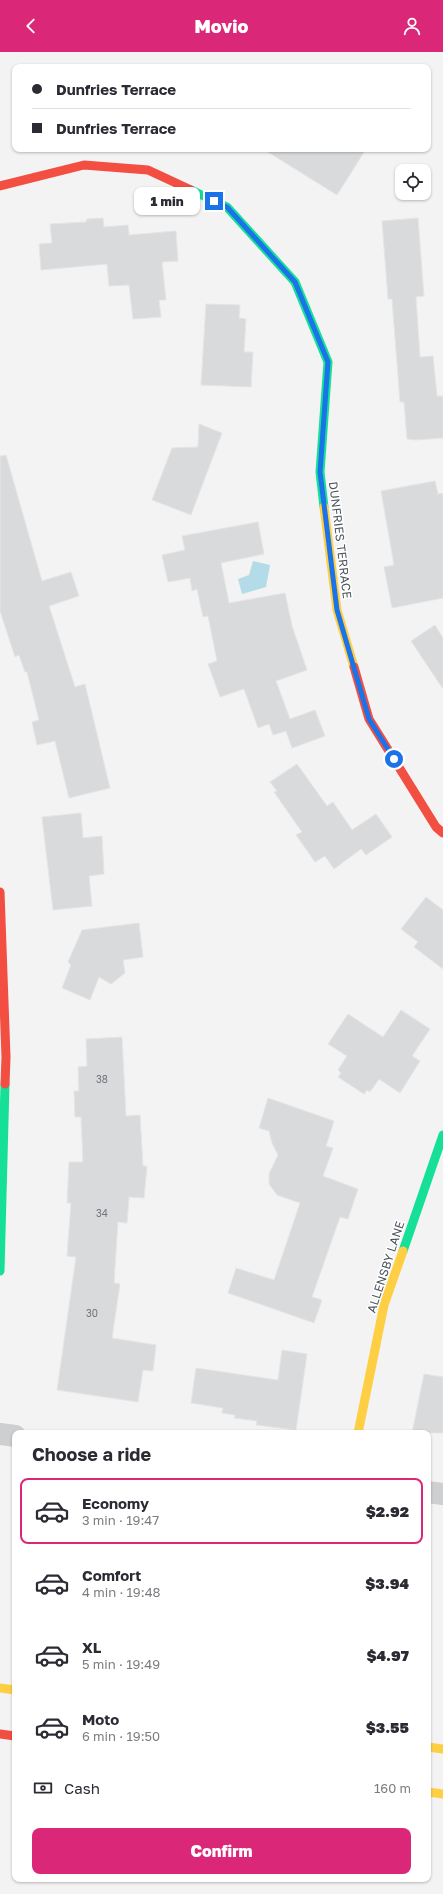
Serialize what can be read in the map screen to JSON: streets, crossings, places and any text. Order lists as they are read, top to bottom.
{
  "streets": {
    "street": ["DUNFRIES TERRACE", "ALLENSBY LANE"]
  },
  "house_numbers": ["38", "34", "30"],
  "page": {
    "header": "Movio",
    "banner": ["Dunfries Terrace", "Dunfries Terrace"],
    "bubble": "1 min",
    "heading": "Choose a ride",
    "list": [
      {
        "name": "Economy",
        "note": "3 min · 19:47",
        "value": "$2.92"
      },
      {
        "name": "Comfort",
        "note": "4 min · 19:48",
        "value": "$3.94"
      },
      {
        "name": "XL",
        "note": "5 min · 19:49",
        "value": "$4.97"
      },
      {
        "name": "Moto",
        "note": "6 min · 19:50",
        "value": "$3.55"
      }
    ],
    "pay": ["Cash", "160 m"],
    "buttons": "Confirm"
  }
}
